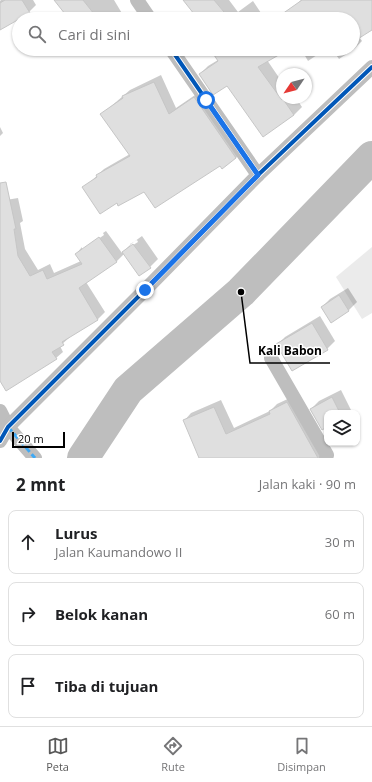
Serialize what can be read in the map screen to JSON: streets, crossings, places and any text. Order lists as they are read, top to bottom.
{
  "places": ["Kali Babon"],
  "scale_bar": "20 m",
  "north": "bottom left",
  "page": {
    "search": "Cari di sini",
    "scale": "20 m",
    "heading": ["2 mnt", "Jalan kaki · 90 m"],
    "list": [
      ["Lurus", "Jalan Kaumandowo II", "30 m"],
      ["Belok kanan", "60 m"],
      "Tiba di tujuan"
    ],
    "nav": ["Peta", "Rute", "Disimpan"]
  }
}
